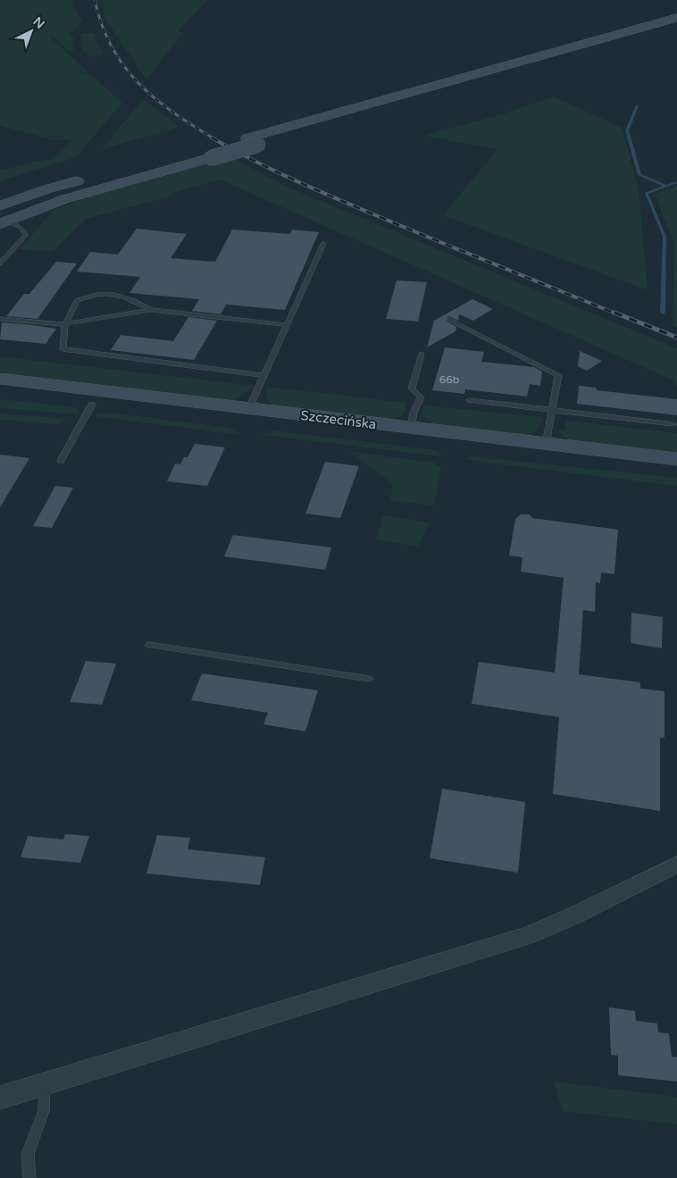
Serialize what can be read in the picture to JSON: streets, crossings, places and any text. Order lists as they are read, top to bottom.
{
  "streets": {
    "main road": ["Szczecińska"]
  },
  "house_numbers": ["66b"],
  "north": "top right"
}
